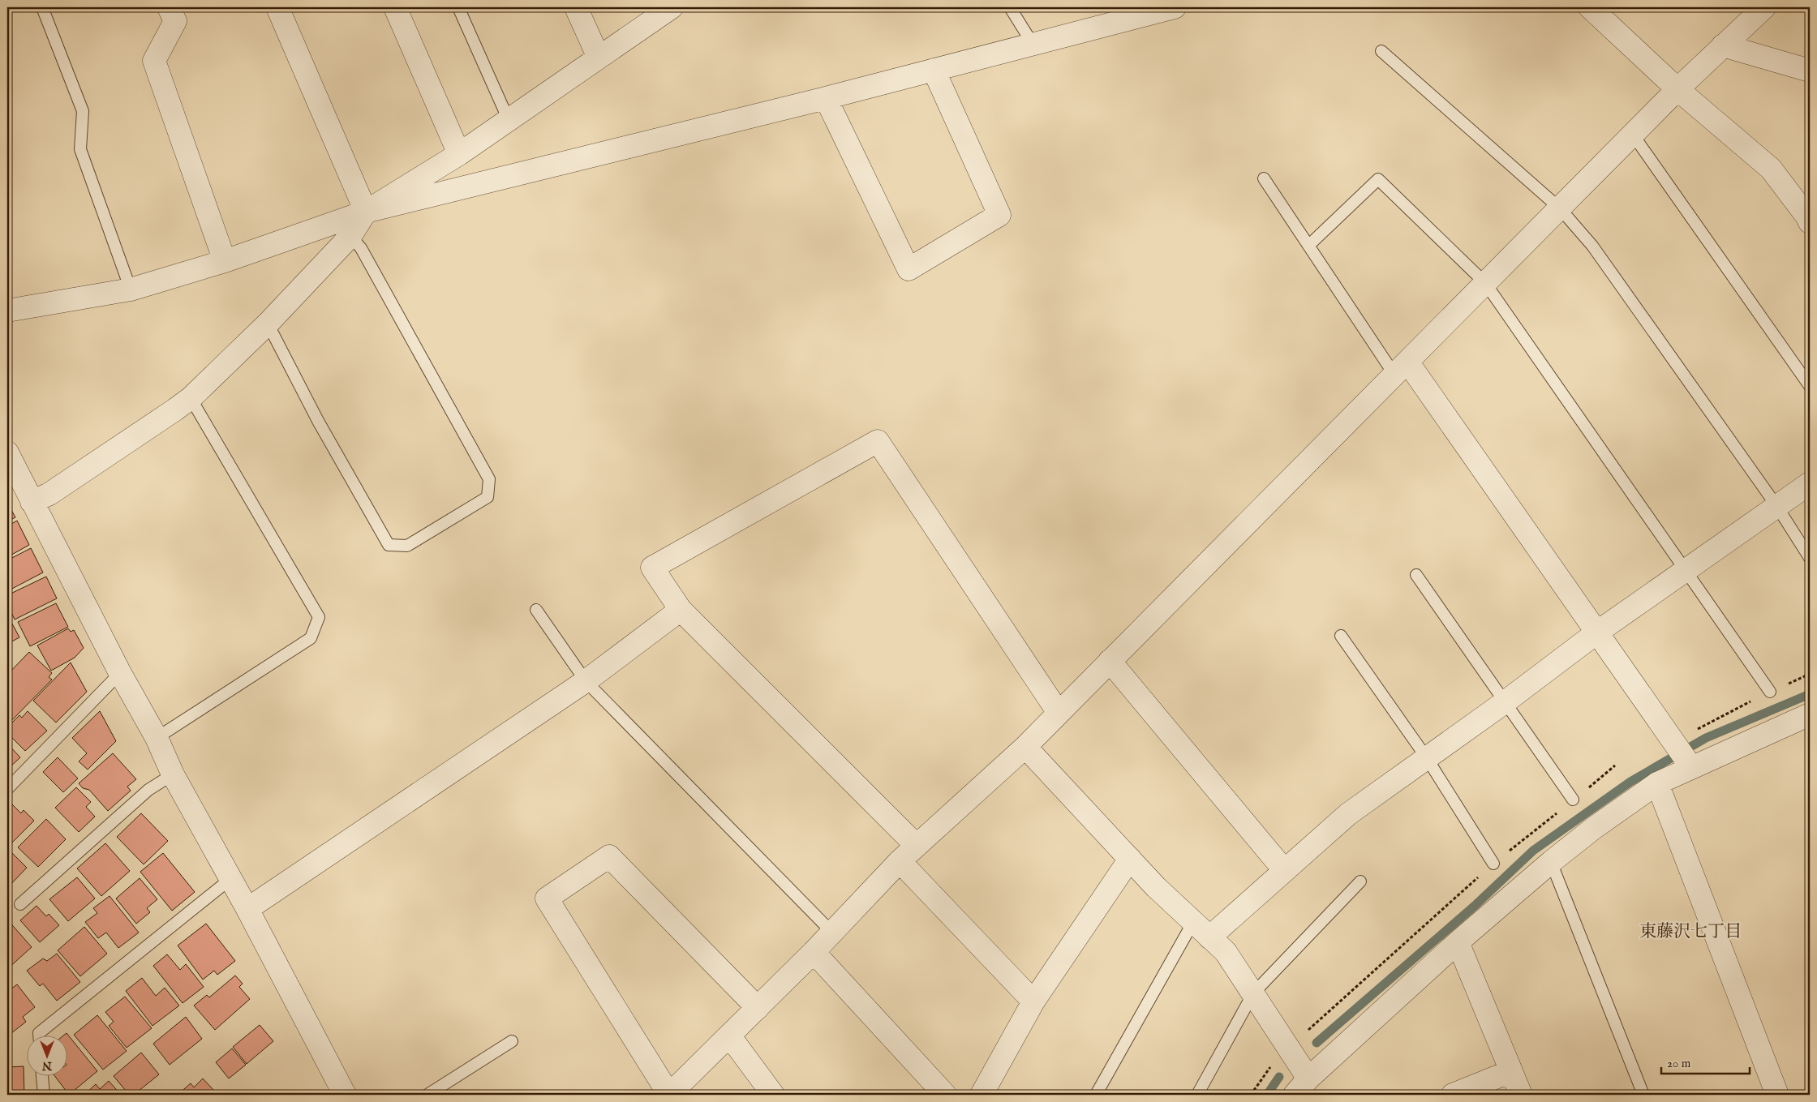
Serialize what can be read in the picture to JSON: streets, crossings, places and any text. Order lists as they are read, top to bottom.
{
  "districts": ["東藤沢七丁目"],
  "scale_bar": "20 m",
  "north": "bottom"
}
